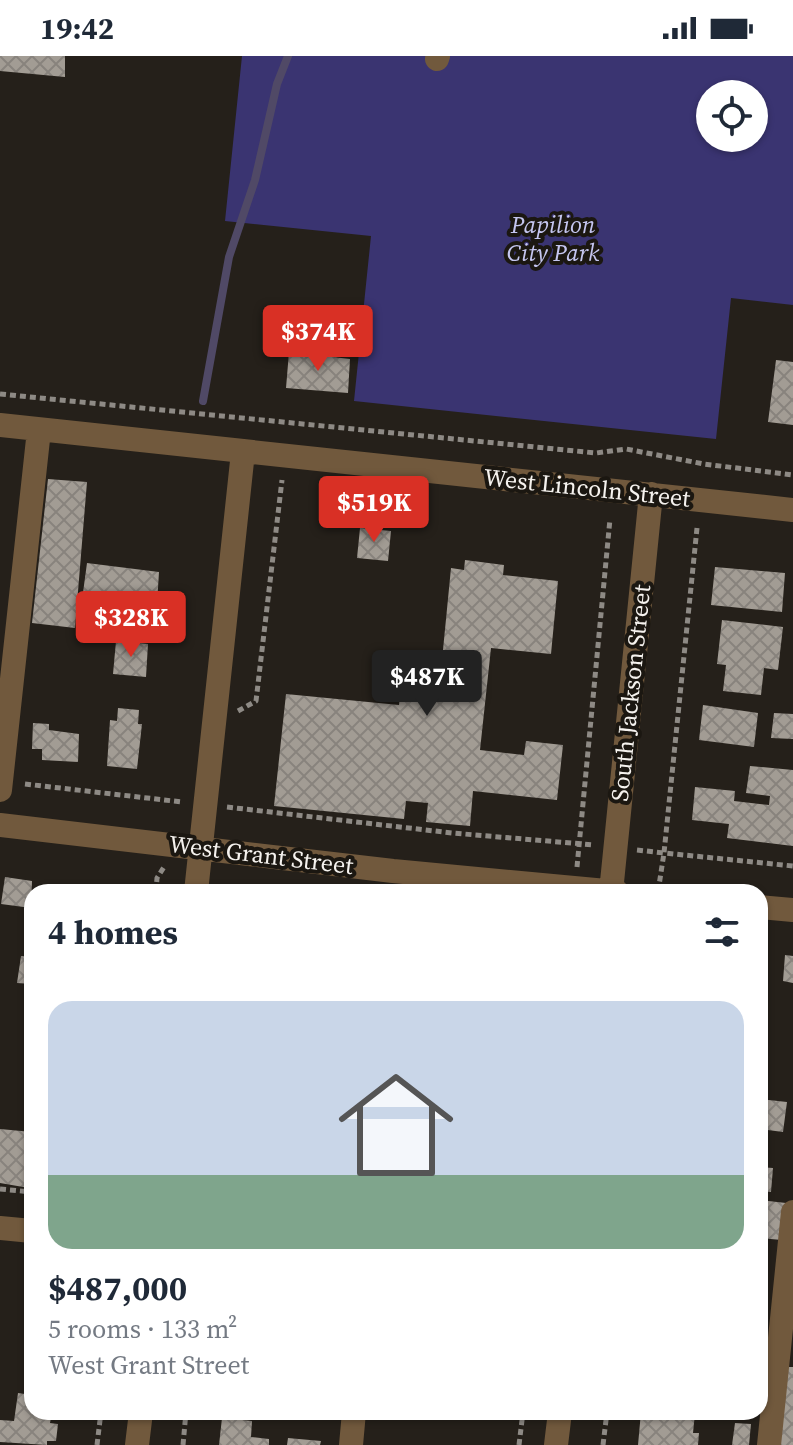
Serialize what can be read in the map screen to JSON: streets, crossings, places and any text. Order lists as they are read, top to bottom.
{
  "streets": {
    "street": ["West Lincoln Street", "South Jackson Street", "West Grant Street"]
  },
  "crossings": [
    ["West Lincoln Street", "South Jackson Street"]
  ],
  "parks": ["Papilion City Park"],
  "page": {
    "status": "19:42",
    "price": [
      "$374K",
      "$519K",
      "$328K",
      "$487K"
    ],
    "heading": "4 homes",
    "list": [
      {
        "name": "$487,000",
        "note": "5 rooms · 133 m² · West Grant Street"
      }
    ]
  }
}
